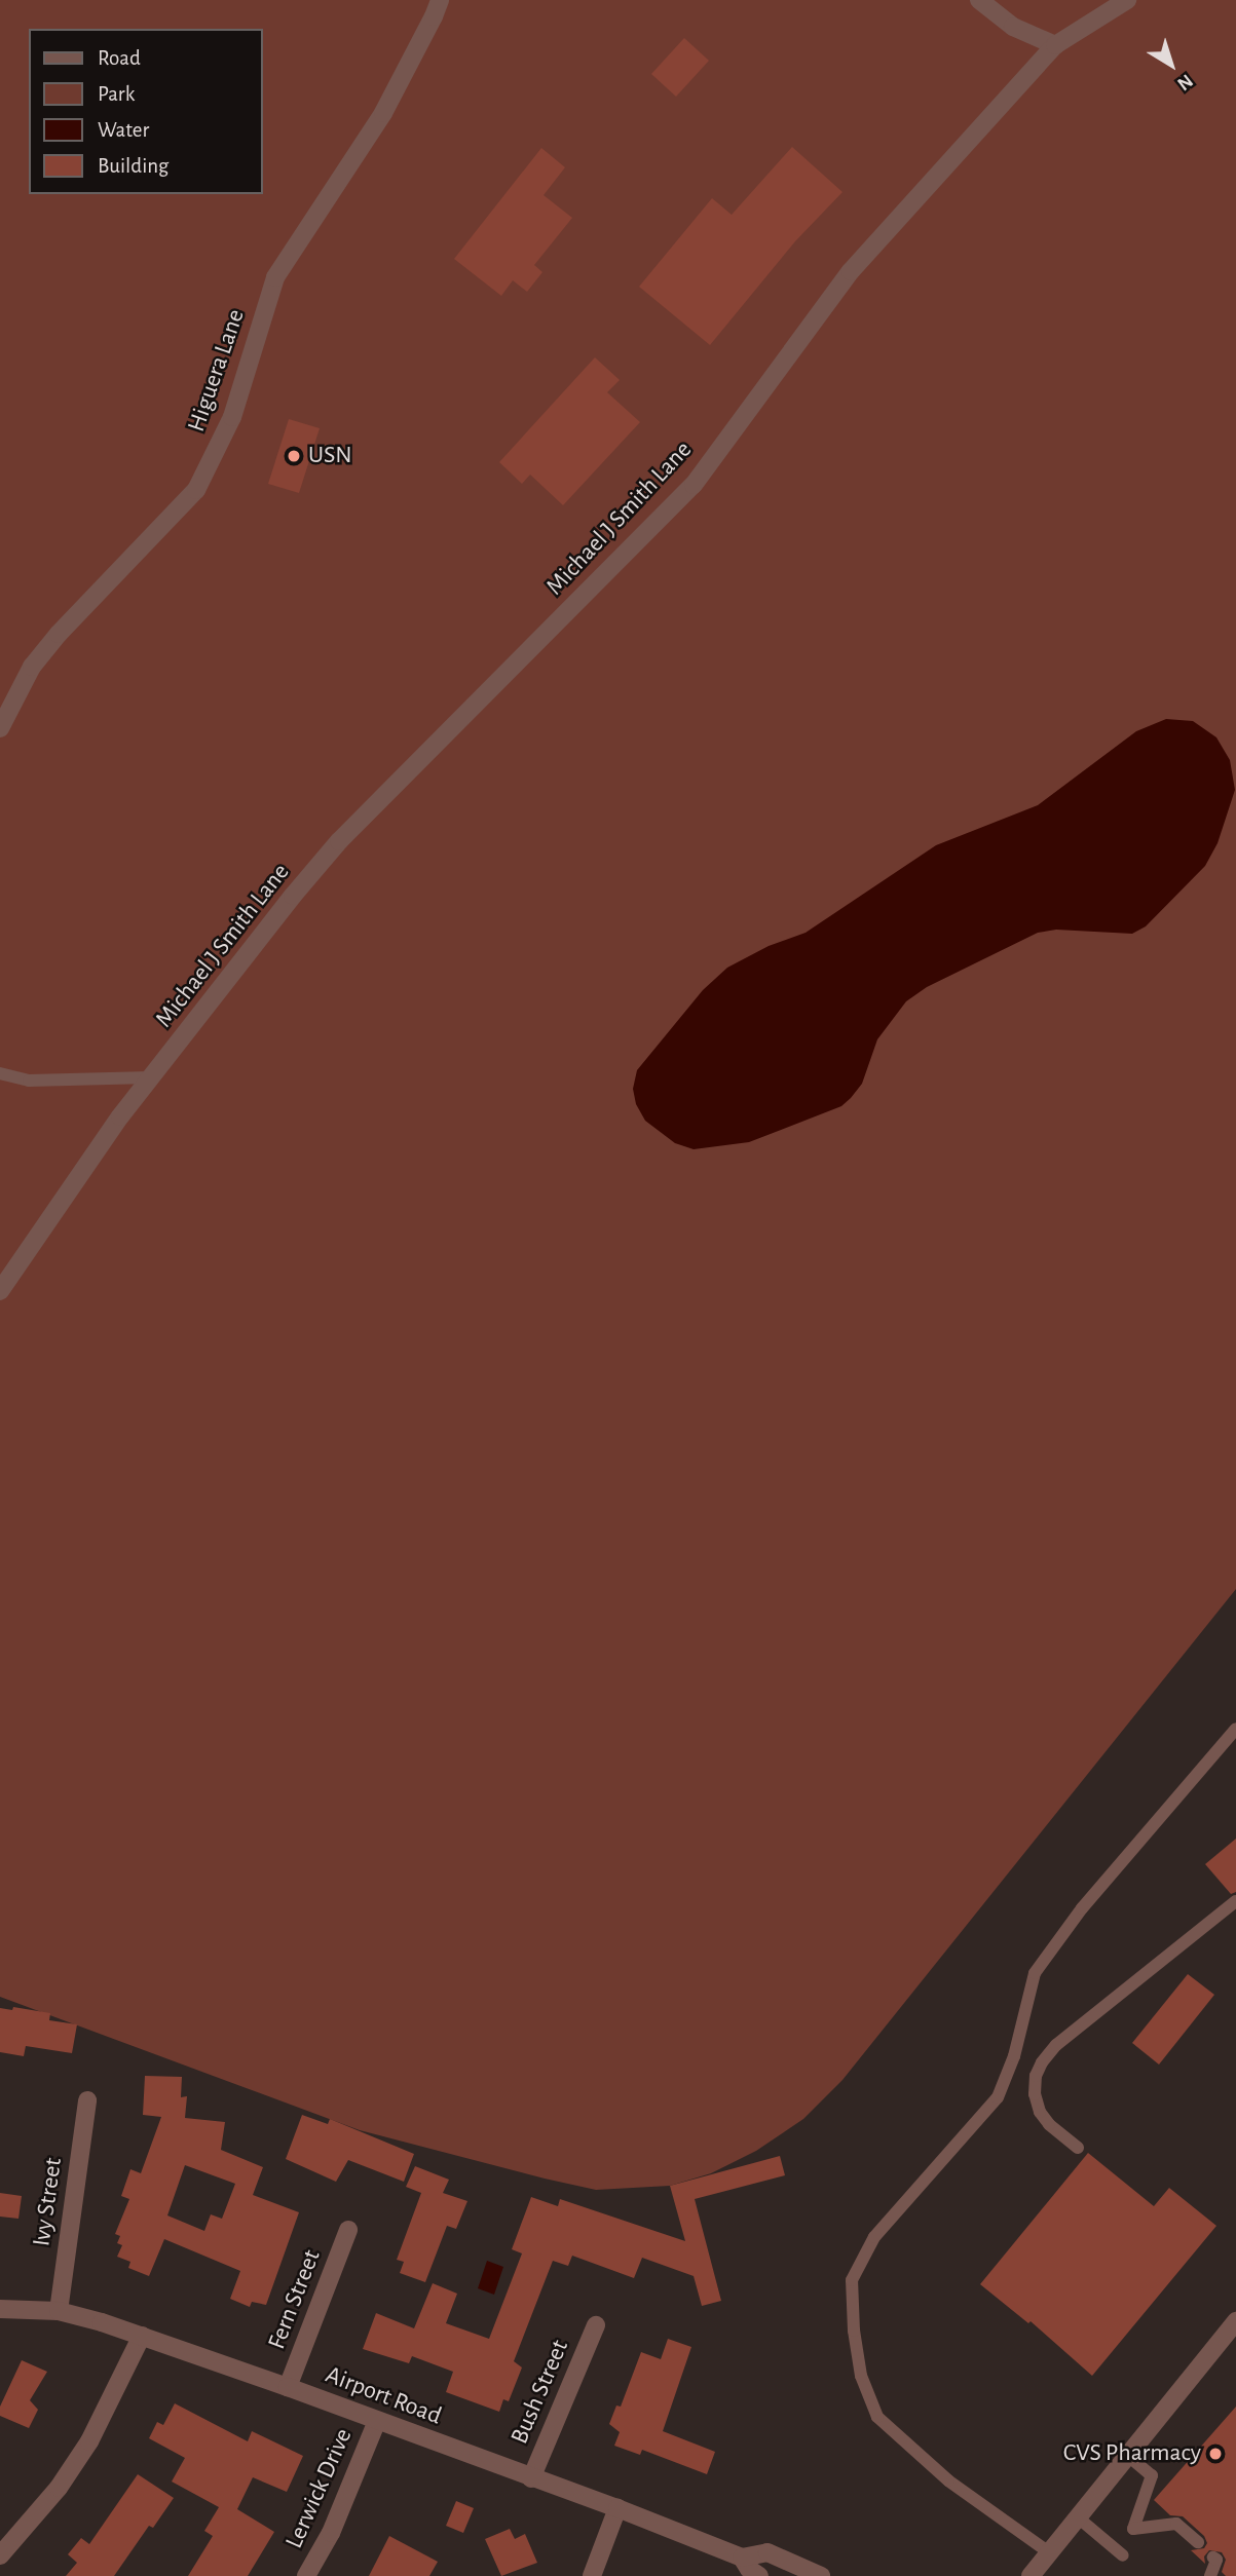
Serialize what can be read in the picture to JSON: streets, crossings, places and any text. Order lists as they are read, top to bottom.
{
  "streets": {
    "street": [
      "Higuera Lane",
      "Michael J Smith Lane",
      "Ivy Street",
      "Fern Street",
      "Bush Street",
      "Airport Road",
      "Lerwick Drive"
    ]
  },
  "crossings": [
    ["Ivy Street", "Airport Road"],
    ["Fern Street", "Airport Road"],
    ["Bush Street", "Airport Road"],
    ["Airport Road", "Lerwick Drive"]
  ],
  "places": ["USN", "CVS Pharmacy"],
  "legend": [
    "Road",
    "Park",
    "Water",
    "Building"
  ],
  "north": "bottom right"
}
